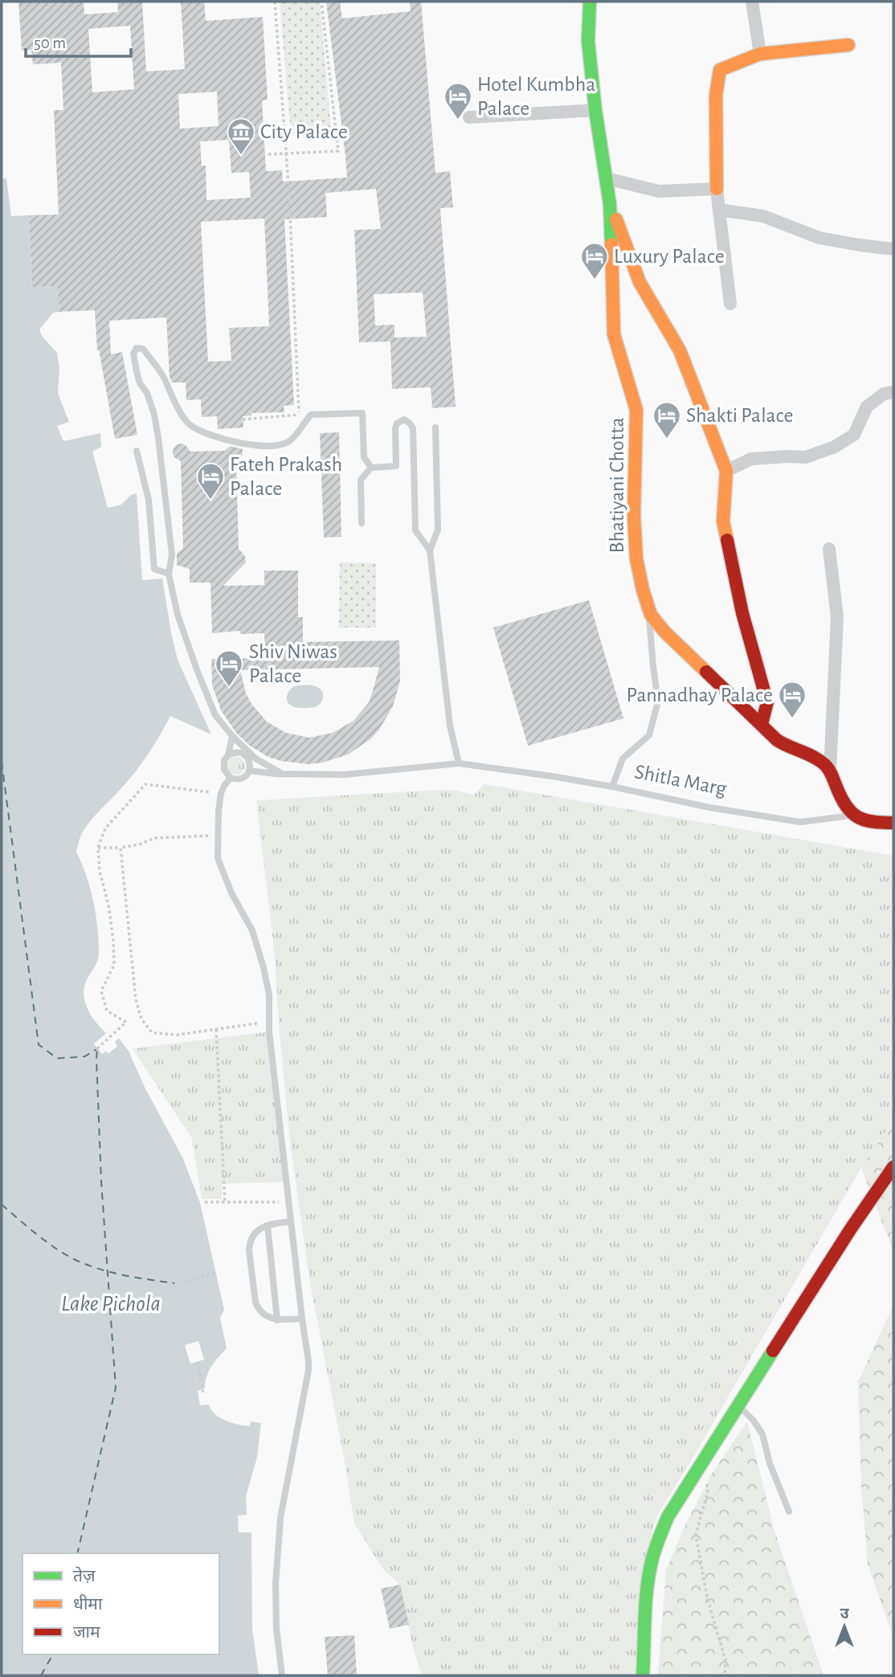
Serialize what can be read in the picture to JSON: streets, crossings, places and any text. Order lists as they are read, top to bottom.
{
  "streets": {
    "street": ["Bhatiyani Chotta", "Shitla Marg"]
  },
  "water": ["Lake Pichola"],
  "places": {
    "hotel": [
      "Hotel Kumbha Palace",
      "Luxury Palace",
      "Shakti Palace",
      "Fateh Prakash Palace",
      "Shiv Niwas Palace",
      "Pannadhay Palace"
    ],
    "museum": ["City Palace"]
  },
  "legend": ["तेज़", "धीमा", "जाम"],
  "scale_bar": "50 m",
  "north": "top"
}
